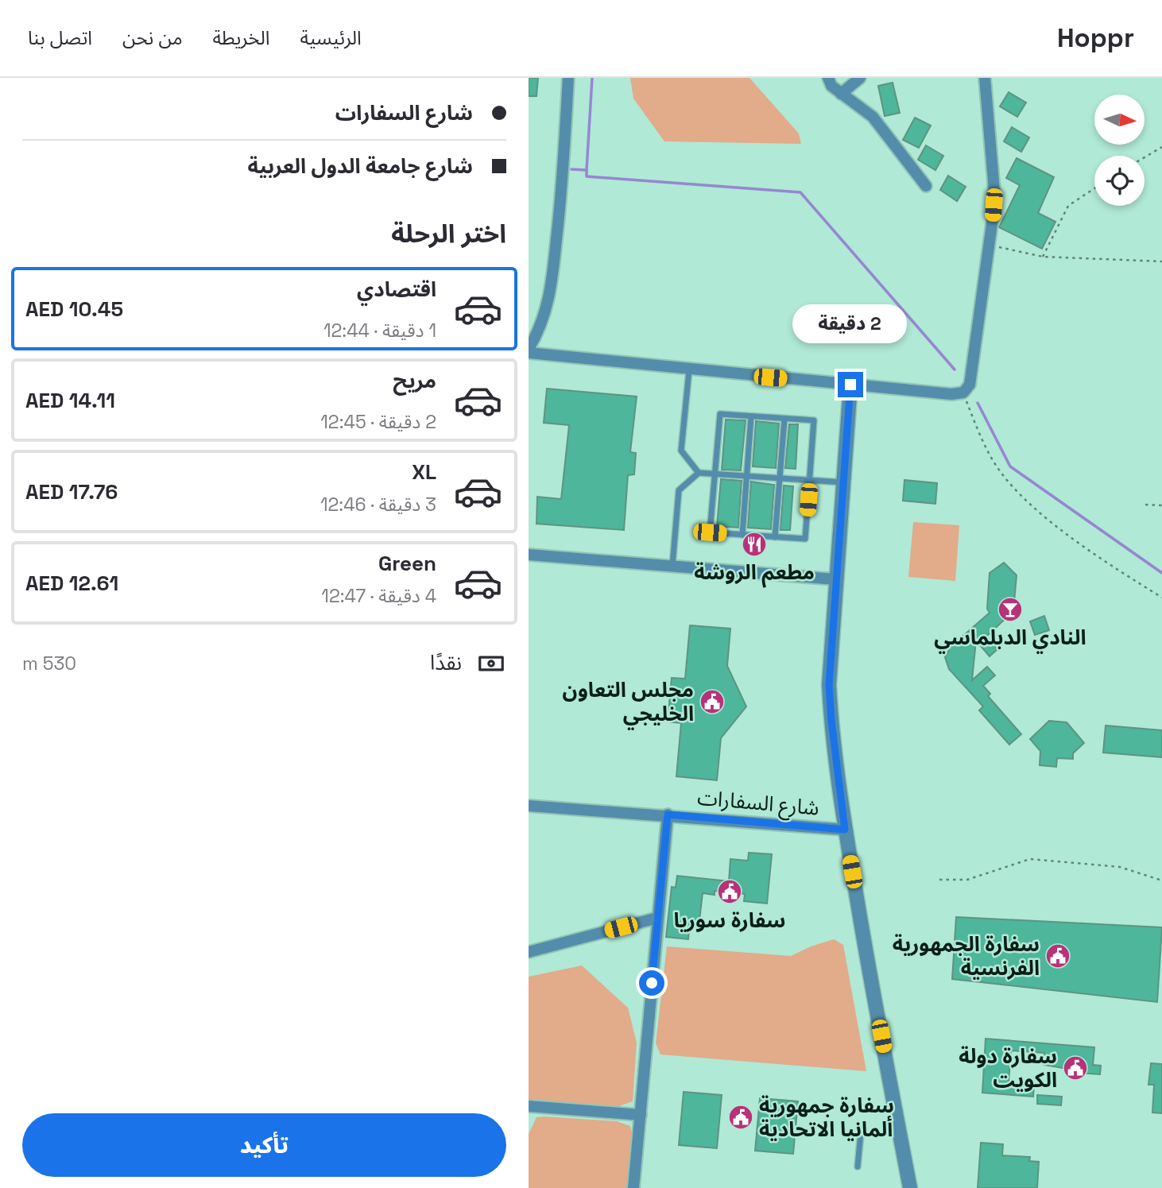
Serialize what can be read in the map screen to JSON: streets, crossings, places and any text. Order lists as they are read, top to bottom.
{
  "streets": {
    "street": ["شارع السفارات"]
  },
  "places": {
    "restaurant": ["مطعم الروشة"],
    "bar": ["النادي الدبلماسي"],
    "public building": [
      "مجلس التعاون الخليجي",
      "سفارة سوريا",
      "سفارة الجمهورية الفرنسية",
      "سفارة دولة الكويت",
      "سفارة جمهورية ألمانيا الاتحادية"
    ]
  },
  "north": "right",
  "page": {
    "header": "Hoppr",
    "nav": [
      "الرئيسية",
      "الخريطة",
      "من نحن",
      "اتصل بنا"
    ],
    "banner": ["شارع السفارات", "شارع جامعة الدول العربية"],
    "heading": "اختر الرحلة",
    "list": [
      {
        "name": "اقتصادي",
        "note": "1 دقيقة · 12:44",
        "value": "AED 10.45"
      },
      {
        "name": "مريح",
        "note": "2 دقيقة · 12:45",
        "value": "AED 14.11"
      },
      {
        "name": "XL",
        "note": "3 دقيقة · 12:46",
        "value": "AED 17.76"
      },
      {
        "name": "Green",
        "note": "4 دقيقة · 12:47",
        "value": "AED 12.61"
      }
    ],
    "bubble": "2 دقيقة",
    "pay": ["نقدًا", "530 m"],
    "buttons": "تأكيد"
  }
}
